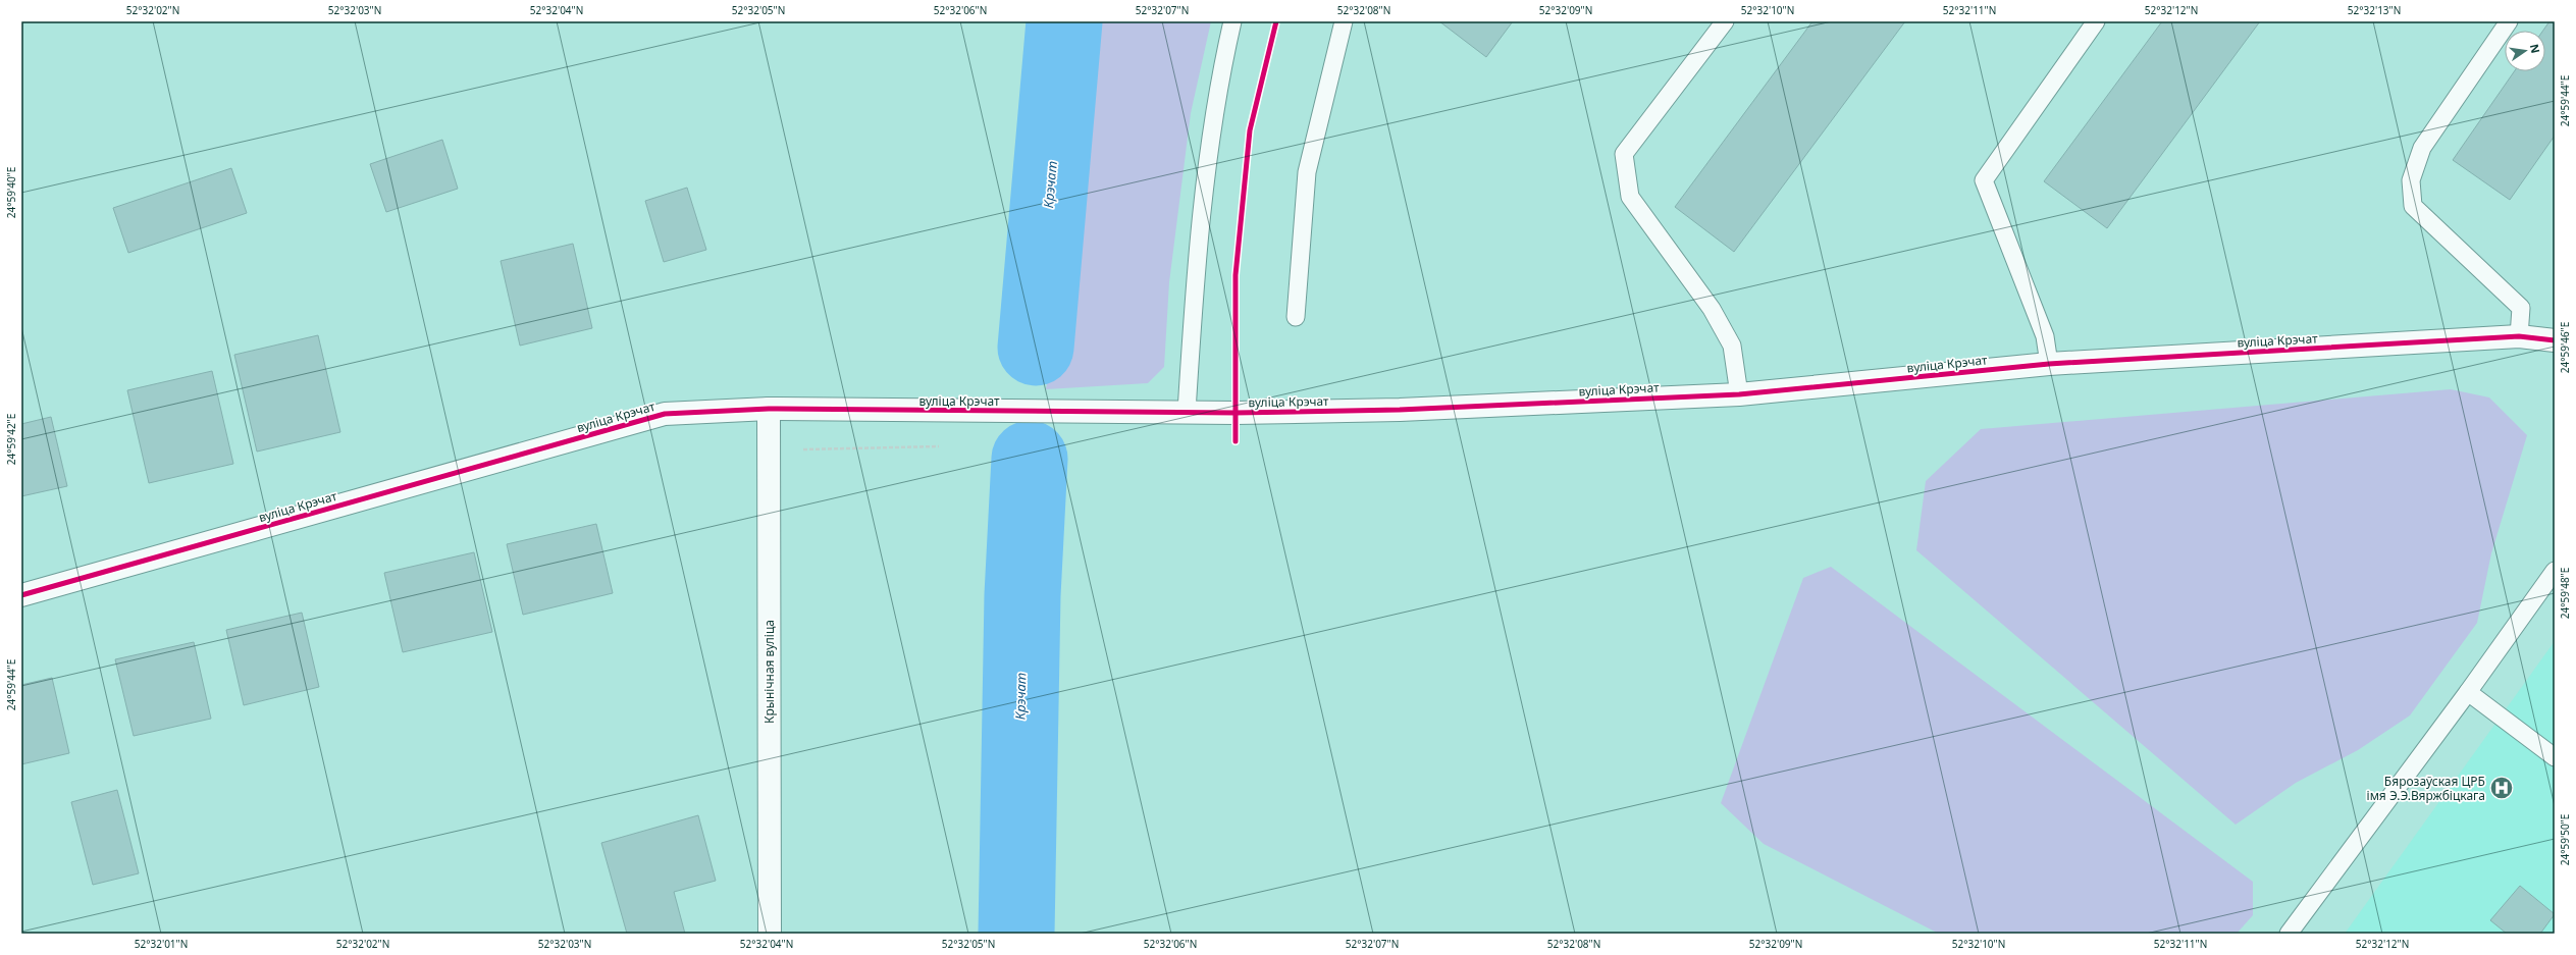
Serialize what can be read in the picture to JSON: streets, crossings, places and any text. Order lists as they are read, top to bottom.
{
  "streets": {
    "street": ["вуліца Крэчат", "Крынічная вуліца"]
  },
  "crossings": [
    ["вуліца Крэчат", "Крынічная вуліца"]
  ],
  "water": ["Крэчат"],
  "places": {
    "hospital": ["Бярозаўская ЦРБ імя Э.Э.Вяржбіцкага"]
  },
  "north": "right",
  "coordinates": [
    "52°32'02\"N",
    "52°32'03\"N",
    "52°32'04\"N",
    "52°32'05\"N",
    "52°32'06\"N",
    "52°32'07\"N",
    "52°32'08\"N",
    "52°32'09\"N",
    "52°32'10\"N",
    "52°32'11\"N",
    "52°32'12\"N",
    "52°32'13\"N",
    "24°59'44\"E",
    "24°59'40\"E",
    "24°59'46\"E",
    "24°59'42\"E",
    "24°59'48\"E",
    "24°59'50\"E",
    "52°32'01\"N"
  ]
}
